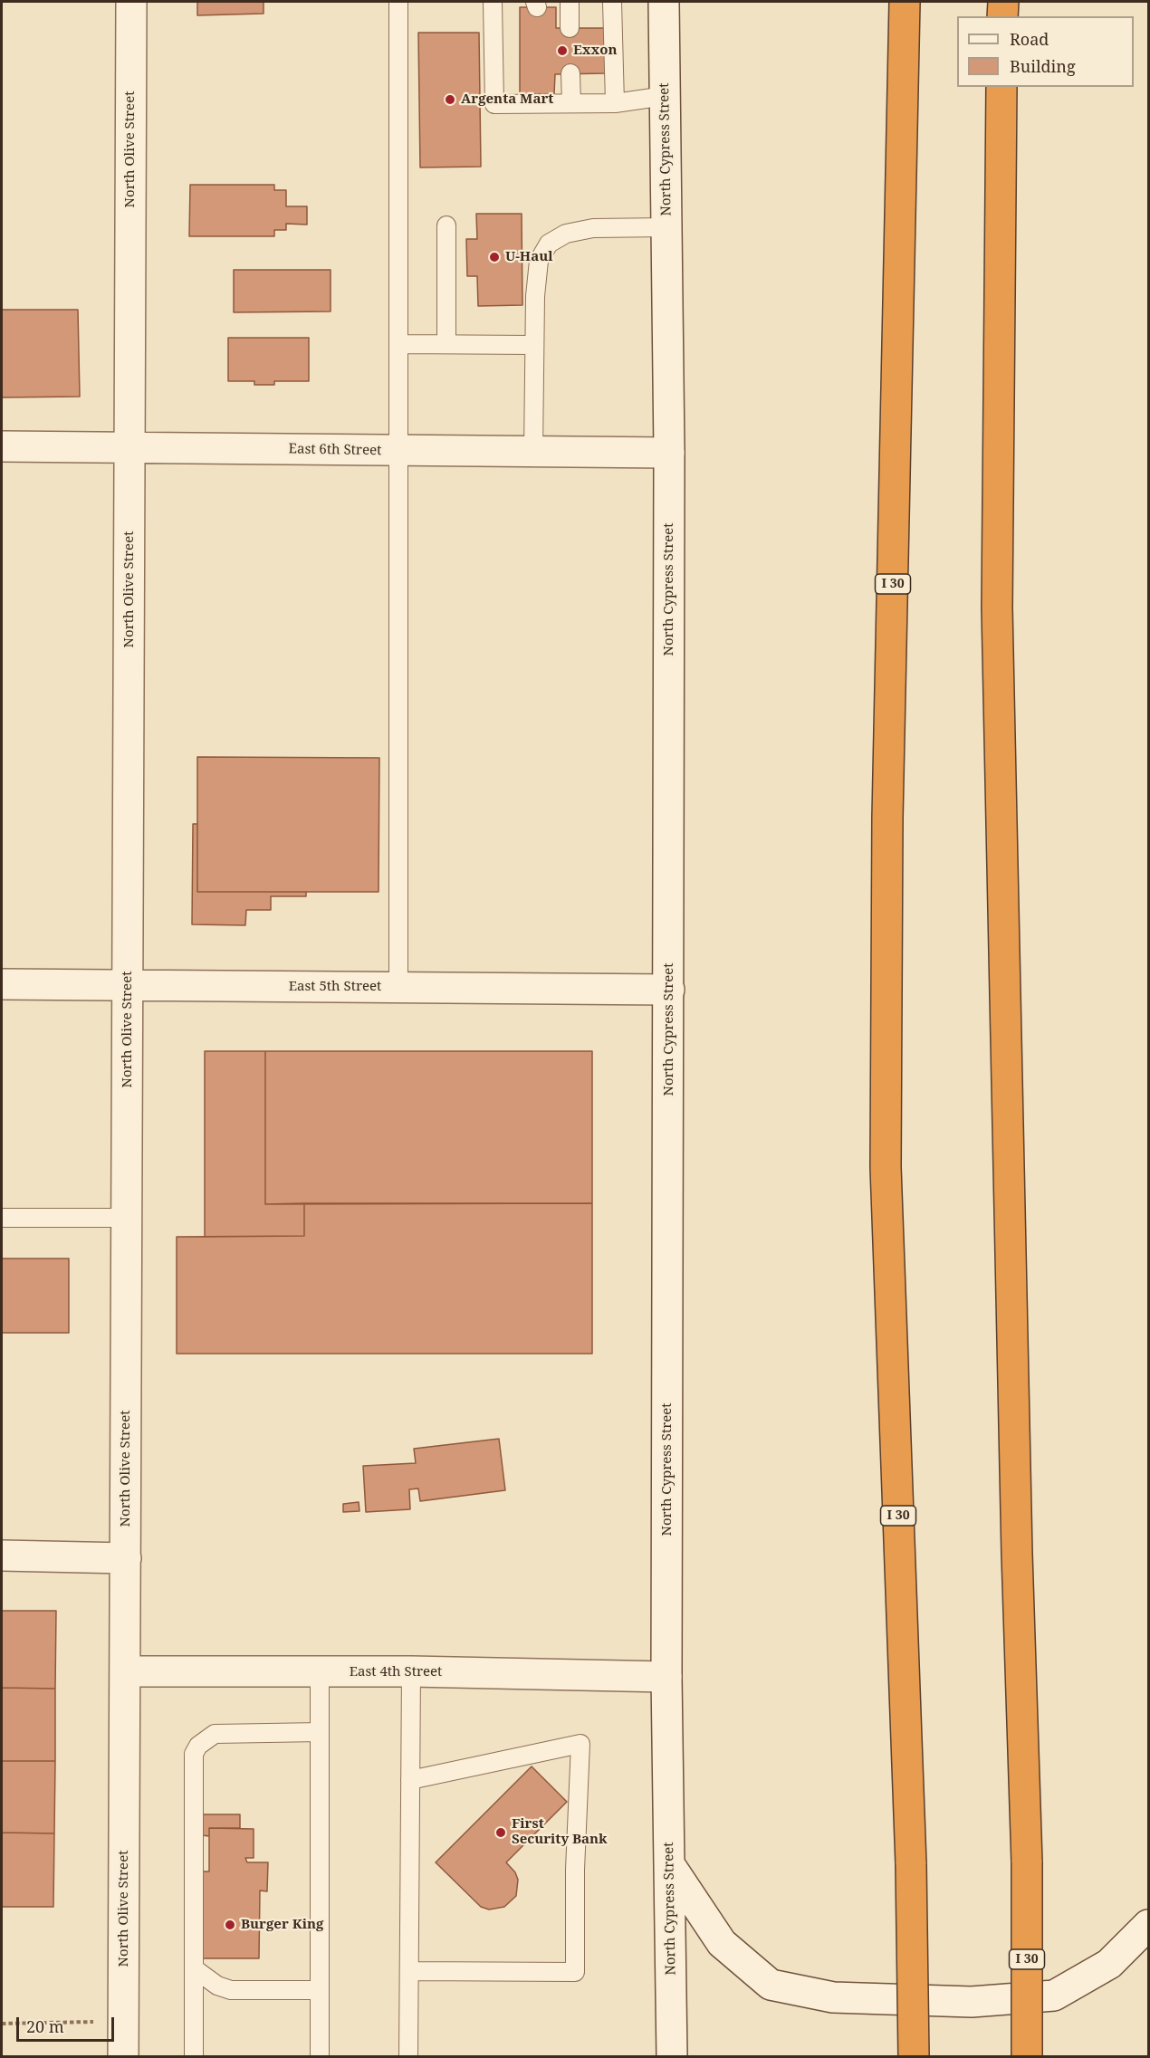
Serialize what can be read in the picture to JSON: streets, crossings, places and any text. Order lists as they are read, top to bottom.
{
  "streets": {
    "highway": ["I 30"],
    "street": [
      "North Olive Street",
      "North Cypress Street",
      "East 6th Street",
      "East 5th Street",
      "East 4th Street"
    ]
  },
  "crossings": [
    ["North Olive Street", "East 6th Street"],
    ["North Olive Street", "East 5th Street"],
    ["North Olive Street", "East 4th Street"],
    ["North Cypress Street", "East 6th Street"],
    ["North Cypress Street", "East 5th Street"],
    ["North Cypress Street", "East 4th Street"]
  ],
  "places": [
    "Exxon",
    "Argenta Mart",
    "U-Haul",
    "First Security Bank",
    "Burger King"
  ],
  "legend": ["Road", "Building"],
  "scale_bar": "20 m"
}
